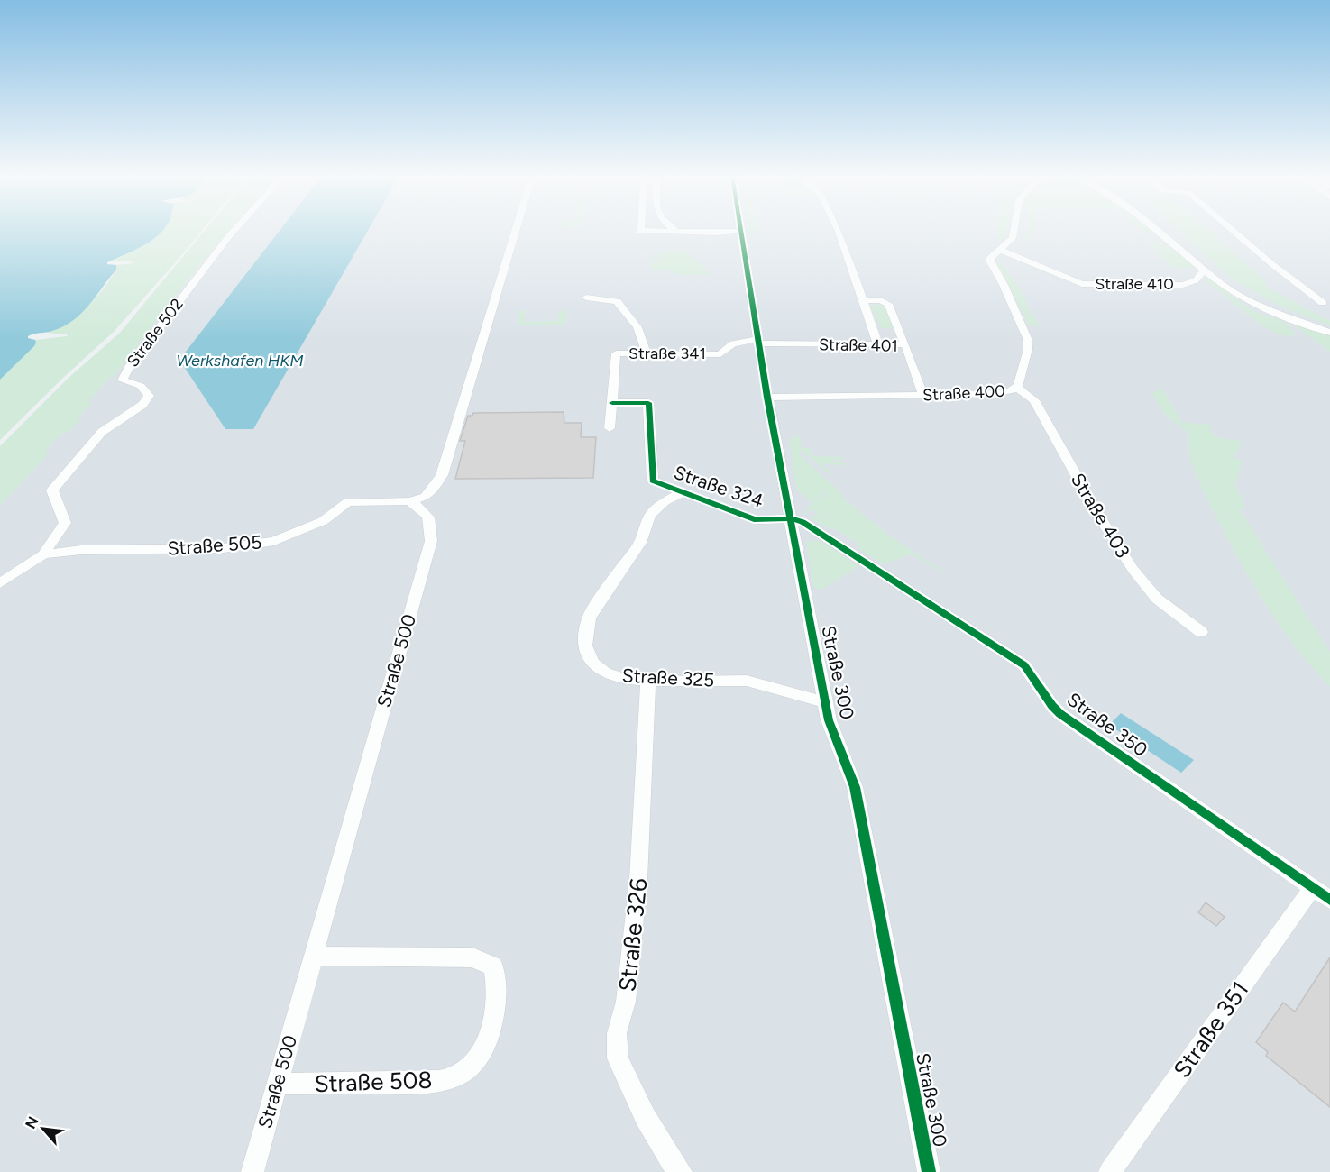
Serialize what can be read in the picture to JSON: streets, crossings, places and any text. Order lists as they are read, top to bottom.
{
  "streets": {
    "street": [
      "Straße 410",
      "Straße 502",
      "Straße 401",
      "Straße 341",
      "Straße 400",
      "Straße 324",
      "Straße 403",
      "Straße 505",
      "Straße 500",
      "Straße 300",
      "Straße 325",
      "Straße 350",
      "Straße 326",
      "Straße 351",
      "Straße 508"
    ]
  },
  "crossings": [
    ["Straße 410", "Straße 400"],
    ["Straße 502", "Straße 505"],
    ["Straße 401", "Straße 341"],
    ["Straße 401", "Straße 400"],
    ["Straße 401", "Straße 300"],
    ["Straße 341", "Straße 324"],
    ["Straße 341", "Straße 300"],
    ["Straße 400", "Straße 403"],
    ["Straße 400", "Straße 300"],
    ["Straße 324", "Straße 300"],
    ["Straße 324", "Straße 325"],
    ["Straße 324", "Straße 350"],
    ["Straße 505", "Straße 500"],
    ["Straße 500", "Straße 508"],
    ["Straße 300", "Straße 325"],
    ["Straße 300", "Straße 350"],
    ["Straße 325", "Straße 326"],
    ["Straße 350", "Straße 351"]
  ],
  "water": ["Werkshafen HKM"],
  "north": "top left"
}
